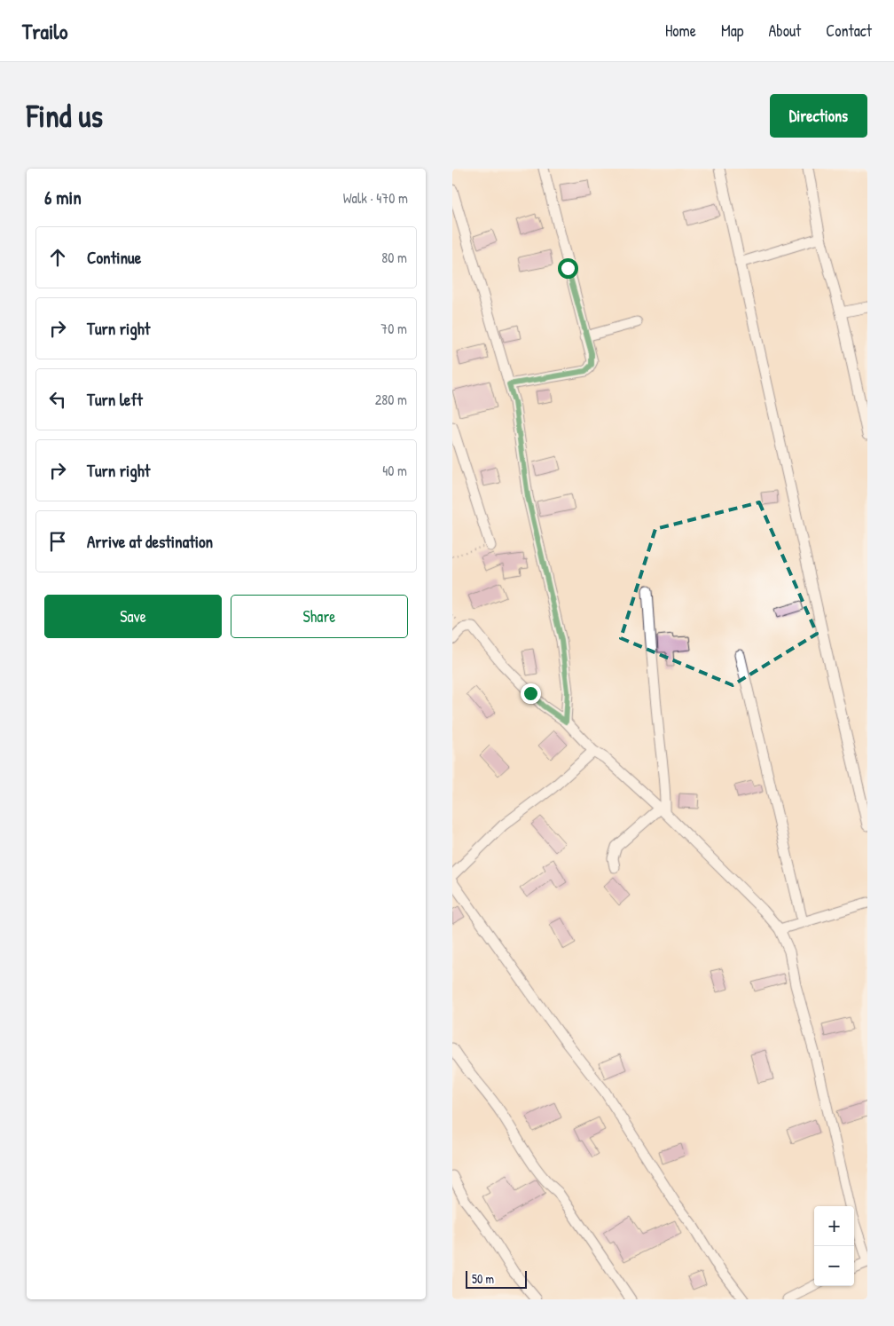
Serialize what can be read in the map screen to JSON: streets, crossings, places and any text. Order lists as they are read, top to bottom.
{
  "scale_bar": "50 m",
  "page": {
    "header": "Trailo",
    "nav": [
      "Home",
      "Map",
      "About",
      "Contact"
    ],
    "buttons": [
      "Directions",
      ["Save", "Share"]
    ],
    "title": "Find us",
    "heading": ["6 min", "Walk · 470 m"],
    "list": [
      ["Continue", "80 m"],
      ["Turn right", "70 m"],
      ["Turn left", "280 m"],
      ["Turn right", "40 m"],
      "Arrive at destination"
    ],
    "map_buttons": ["+", "−"],
    "scale": "50 m"
  }
}
